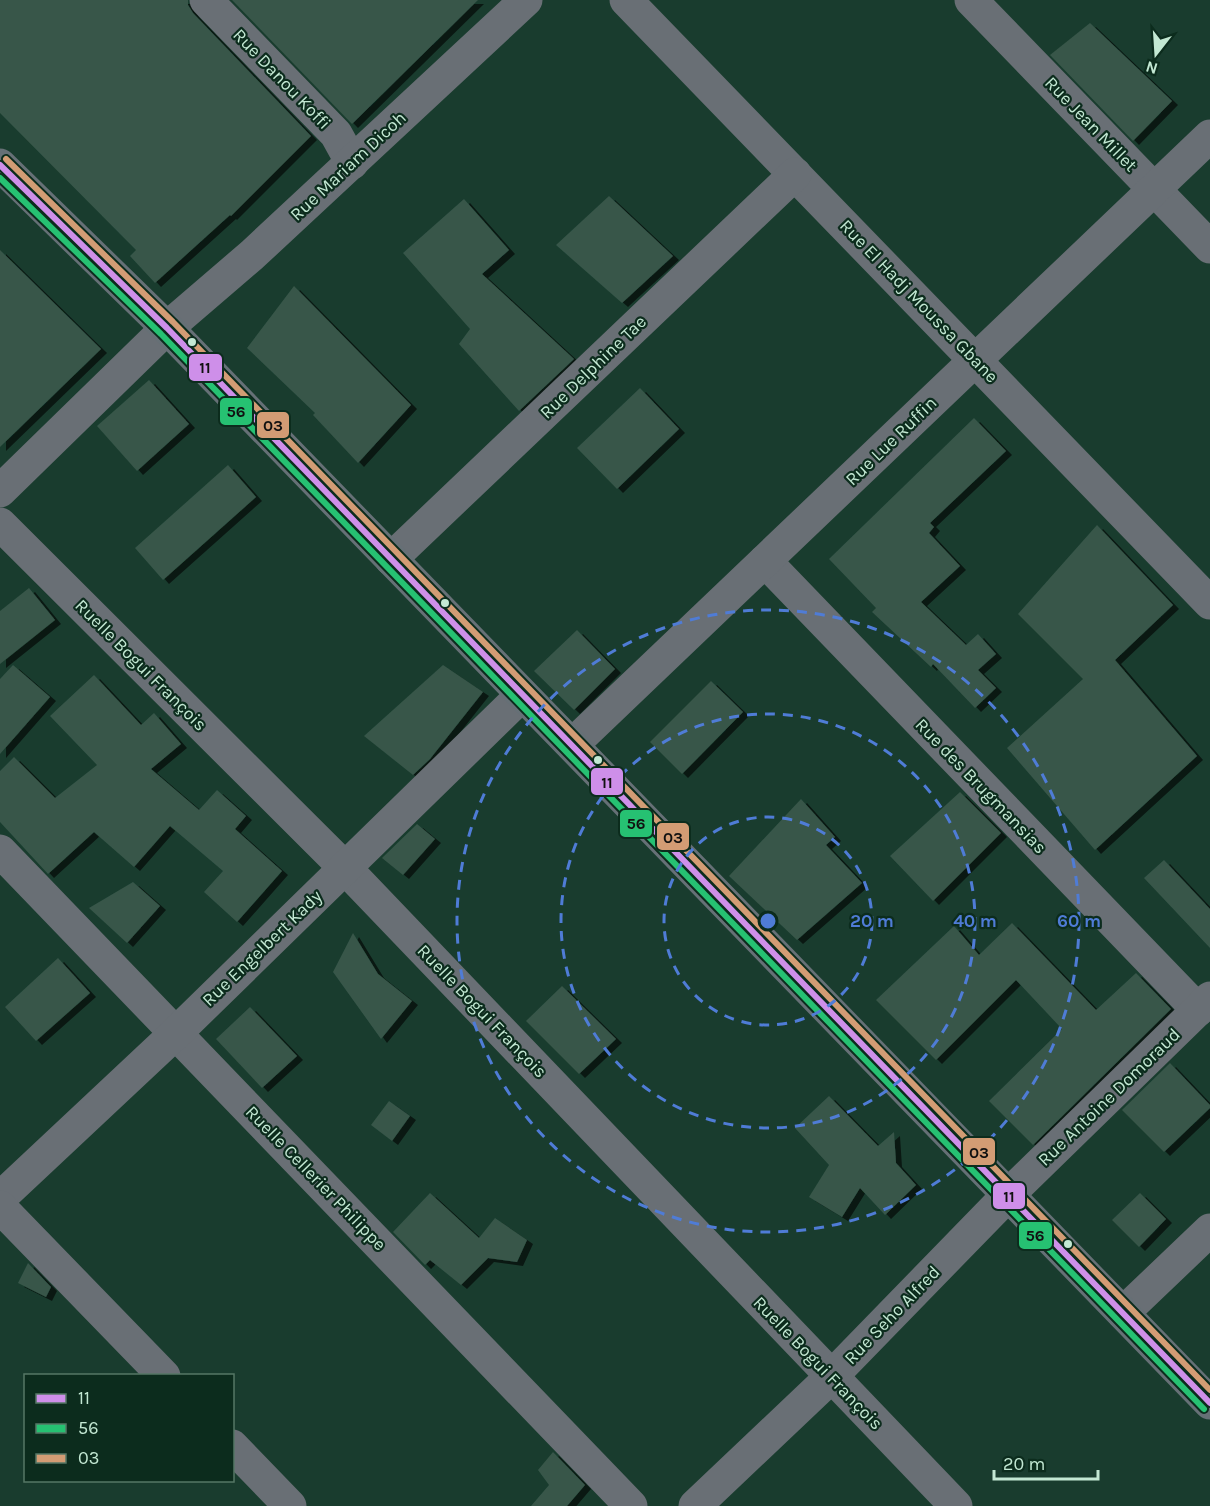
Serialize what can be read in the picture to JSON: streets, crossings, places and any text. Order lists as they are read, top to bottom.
{
  "streets": {
    "street": [
      "Rue Danou Koffi",
      "Rue Jean Millet",
      "Rue Mariam Dicoh",
      "Rue El Hadj Moussa Gbane",
      "Rue Delphine Tae",
      "Rue Lue Ruffin",
      "Ruelle Bogui François",
      "Rue des Brugmansias",
      "Rue Engelbert Kady",
      "Rue Antoine Domoraud",
      "Ruelle Cellerier Philippe",
      "Rue Seho Alfred"
    ]
  },
  "crossings": [
    ["Rue Danou Koffi", "Rue Mariam Dicoh"],
    ["Rue Jean Millet", "Rue Lue Ruffin"],
    ["Rue El Hadj Moussa Gbane", "Rue Delphine Tae"],
    ["Rue El Hadj Moussa Gbane", "Rue Lue Ruffin"],
    ["Rue Lue Ruffin", "Rue des Brugmansias"],
    ["Ruelle Bogui François", "Rue Engelbert Kady"],
    ["Ruelle Bogui François", "Rue Seho Alfred"],
    ["Rue des Brugmansias", "Rue Antoine Domoraud"],
    ["Rue Engelbert Kady", "Ruelle Cellerier Philippe"],
    ["Rue Antoine Domoraud", "Rue Seho Alfred"]
  ],
  "lines": ["transit line 03", "transit line 11", "transit line 56"],
  "legend": ["11", "56", "03"],
  "scale_bar": "20 m",
  "north": "bottom",
  "rings": ["20 m", "40 m", "60 m"]
}
